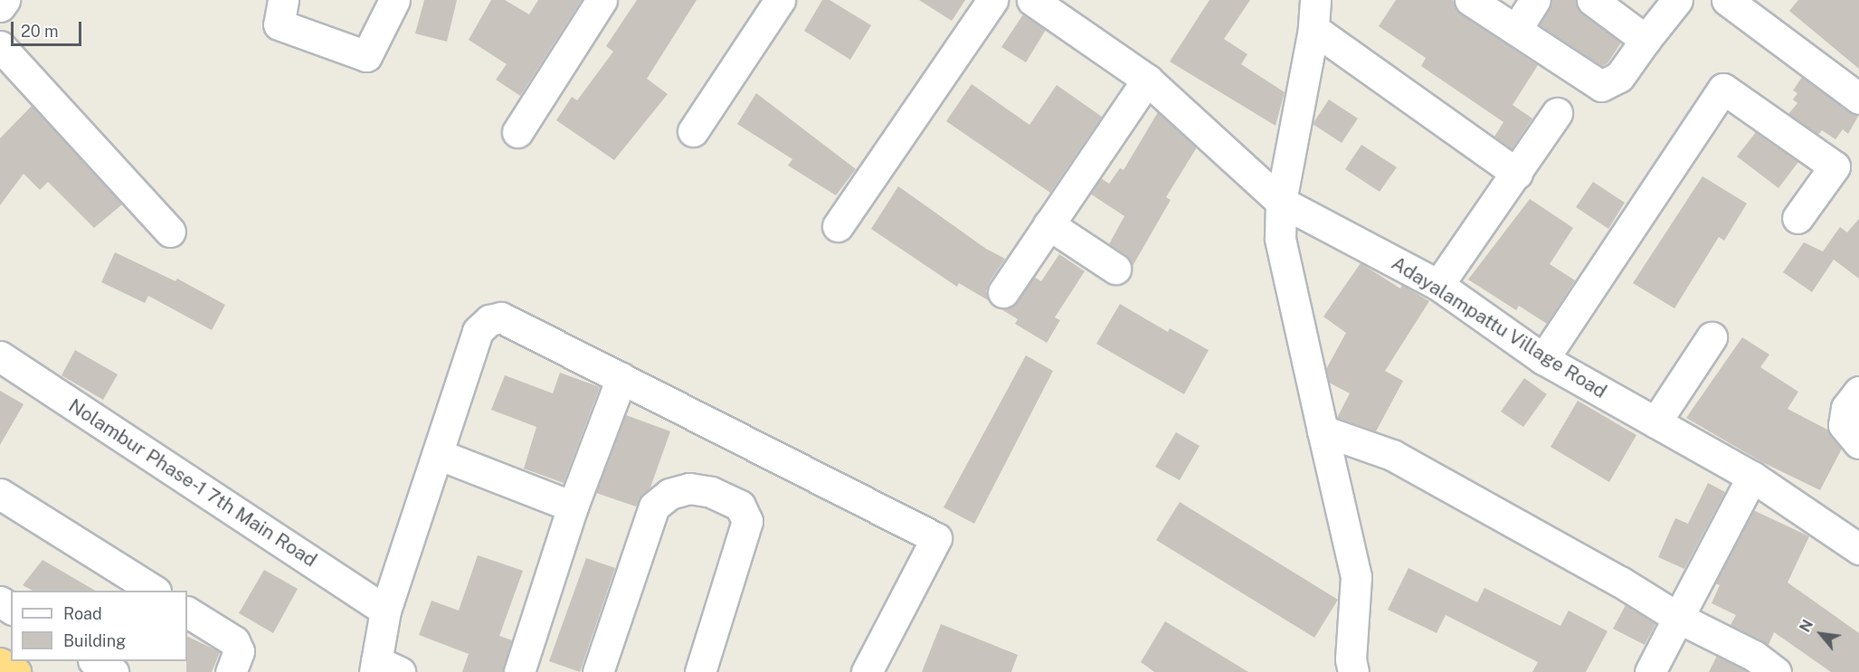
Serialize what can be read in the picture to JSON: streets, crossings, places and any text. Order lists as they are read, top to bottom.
{
  "streets": {
    "street": ["Adayalampattu Village Road", "Nolambur Phase-1 7th Main Road"]
  },
  "legend": ["Road", "Building"],
  "scale_bar": "20 m",
  "north": "top left"
}
